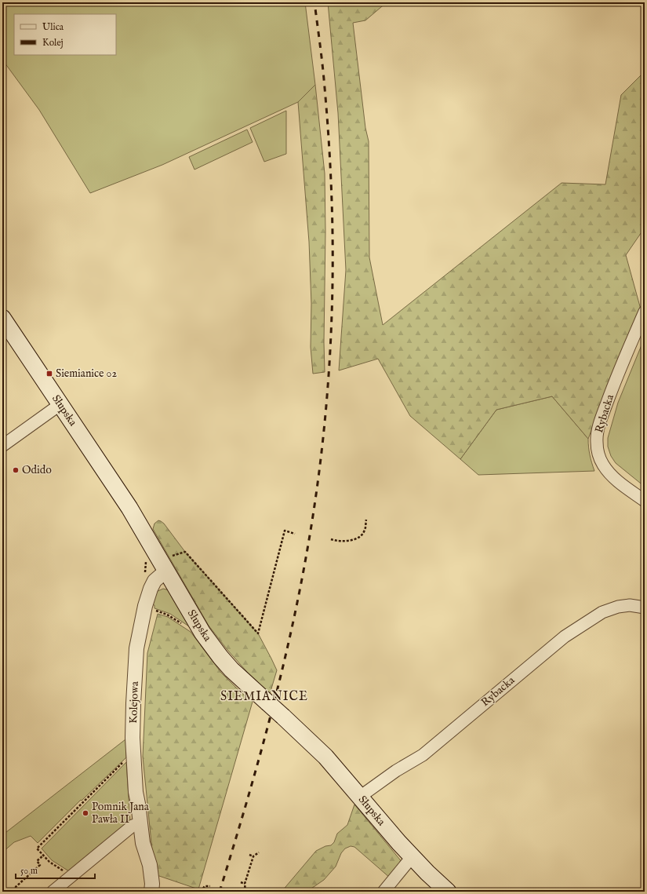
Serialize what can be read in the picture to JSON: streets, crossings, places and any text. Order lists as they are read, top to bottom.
{
  "streets": {
    "main road": ["Słupska"],
    "street": ["Rybacka", "Kolejowa"]
  },
  "crossings": [
    ["Słupska", "Rybacka"],
    ["Słupska", "Kolejowa"]
  ],
  "districts": ["SIEMIANICE"],
  "places": {
    "transit": ["Siemianice 02"],
    "other": ["Odido", "Pomnik Jana Pawła II"]
  },
  "legend": ["Ulica", "Kolej"],
  "scale_bar": "50 m"
}
